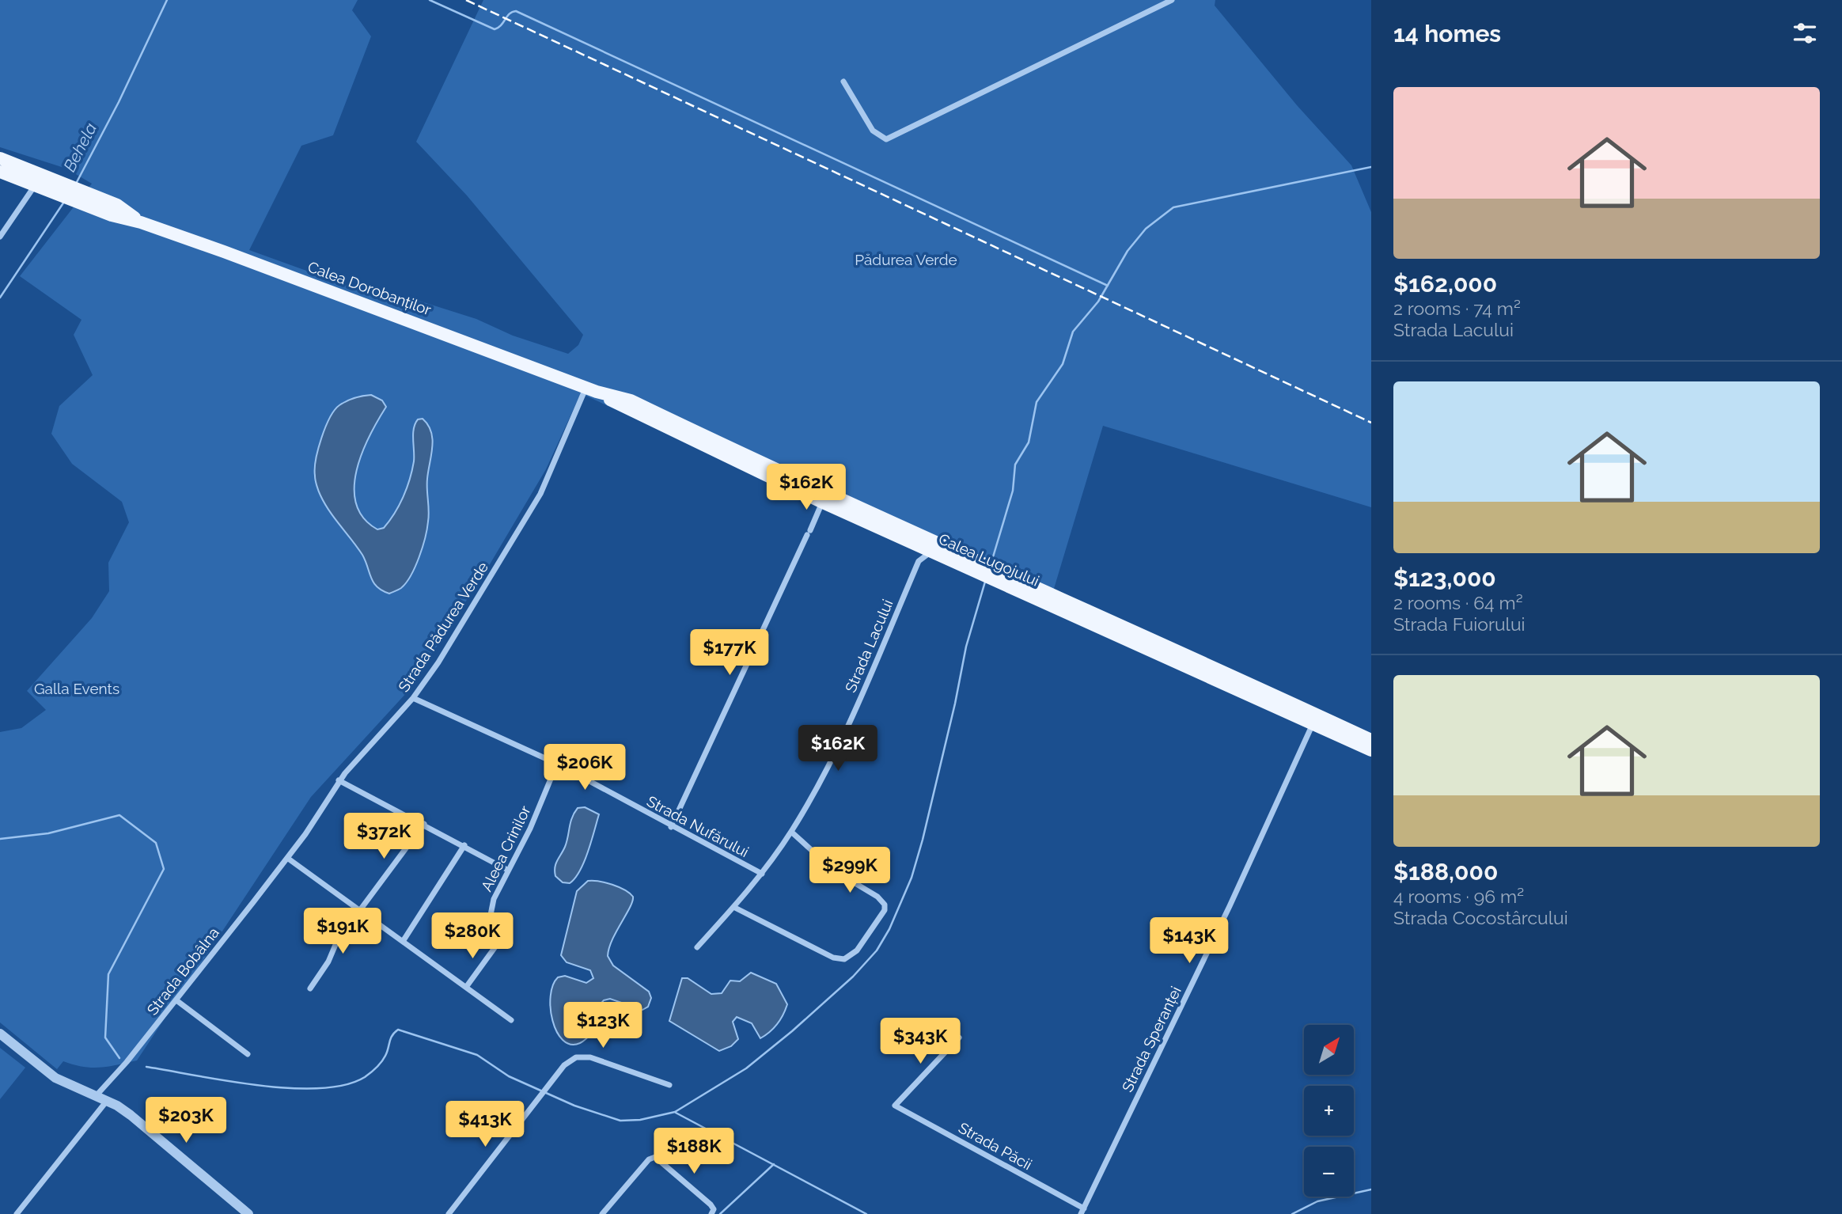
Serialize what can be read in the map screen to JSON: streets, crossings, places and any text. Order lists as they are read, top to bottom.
{
  "streets": {
    "main road": ["Calea Dorobanților", "Calea Lugojului"],
    "street": [
      "Strada Pădurea Verde",
      "Strada Lacului",
      "Strada Nufărului",
      "Aleea Crinilor",
      "Strada Bobâlna",
      "Strada Speranței",
      "Strada Păcii"
    ]
  },
  "crossings": [
    ["Calea Dorobanților", "Calea Lugojului"],
    ["Calea Dorobanților", "Strada Pădurea Verde"],
    ["Calea Lugojului", "Strada Pădurea Verde"],
    ["Calea Lugojului", "Strada Lacului"],
    ["Calea Lugojului", "Strada Speranței"],
    ["Strada Pădurea Verde", "Strada Nufărului"],
    ["Strada Pădurea Verde", "Strada Bobâlna"],
    ["Strada Lacului", "Strada Nufărului"],
    ["Strada Nufărului", "Aleea Crinilor"],
    ["Strada Speranței", "Strada Păcii"]
  ],
  "water": ["Behela"],
  "parks": ["Pădurea Verde", "Galla Events"],
  "north": "top right",
  "page": {
    "heading": "14 homes",
    "list": [
      {
        "name": "$162,000",
        "note": "2 rooms · 74 m² · Strada Lacului"
      },
      {
        "name": "$123,000",
        "note": "2 rooms · 64 m² · Strada Fuiorului"
      },
      {
        "name": "$188,000",
        "note": "4 rooms · 96 m² · Strada Cocostârcului"
      }
    ],
    "price": [
      "$162K",
      "$177K",
      "$162K",
      "$206K",
      "$372K",
      "$299K",
      "$191K",
      "$280K",
      "$143K",
      "$123K",
      "$343K",
      "$203K",
      "$413K",
      "$188K"
    ],
    "map_buttons": ["+", "−"]
  }
}
